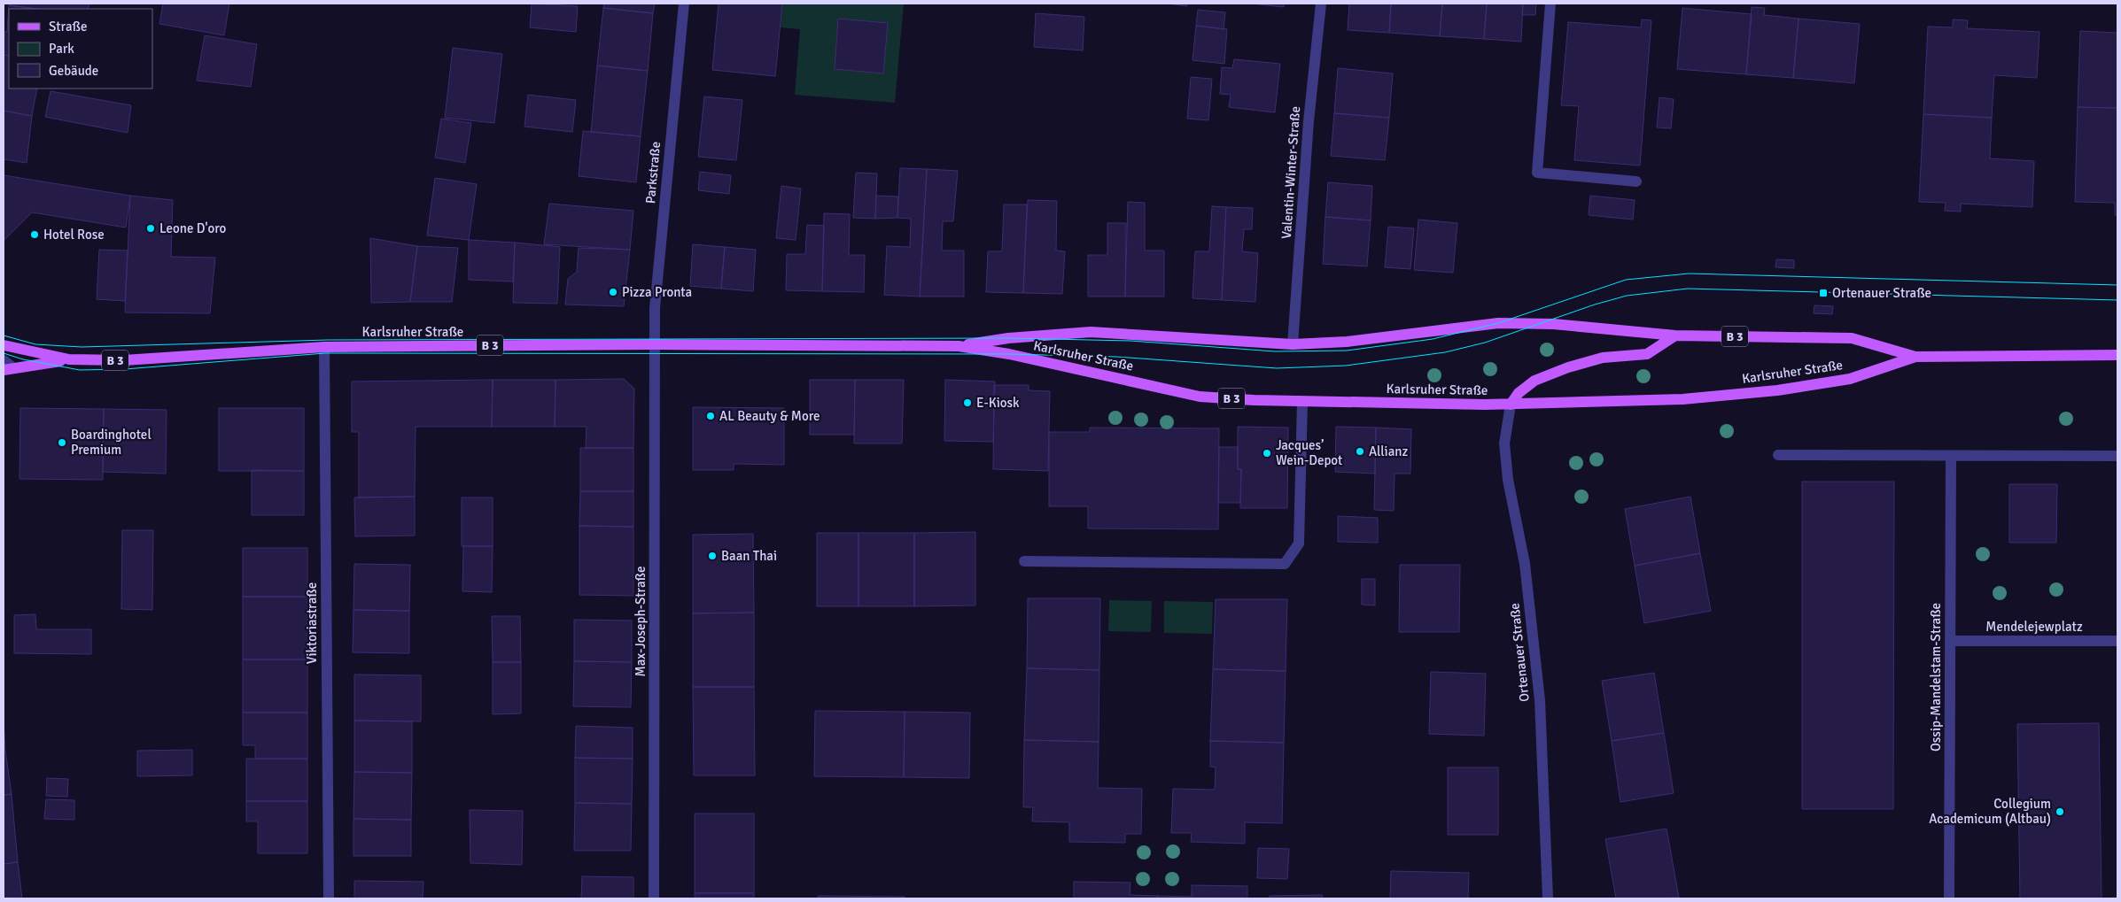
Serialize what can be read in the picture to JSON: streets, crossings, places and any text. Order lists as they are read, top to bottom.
{
  "streets": {
    "main road": ["Karlsruher Straße", "B 3"],
    "street": [
      "Parkstraße",
      "Valentin-Winter-Straße",
      "Max-Joseph-Straße",
      "Viktoriastraße",
      "Mendelejewplatz",
      "Ortenauer Straße",
      "Ossip-Mandelstam-Straße"
    ]
  },
  "crossings": [
    ["Parkstraße", "Karlsruher Straße"],
    ["Parkstraße", "Max-Joseph-Straße"],
    ["Valentin-Winter-Straße", "Karlsruher Straße"],
    ["Karlsruher Straße", "B 3"],
    ["Karlsruher Straße", "Max-Joseph-Straße"],
    ["Karlsruher Straße", "Viktoriastraße"],
    ["Karlsruher Straße", "Ortenauer Straße"],
    ["Mendelejewplatz", "Ossip-Mandelstam-Straße"]
  ],
  "places": {
    "other": [
      "Leone D'oro",
      "Hotel Rose",
      "Pizza Pronta",
      "E-Kiosk",
      "AL Beauty & More",
      "Boardinghotel Premium",
      "Allianz",
      "Jacques’ Wein-Depot",
      "Baan Thai",
      "Collegium Academicum (Altbau)"
    ],
    "transit": ["Ortenauer Straße"]
  },
  "legend": ["Straße", "Park", "Gebäude"]
}
